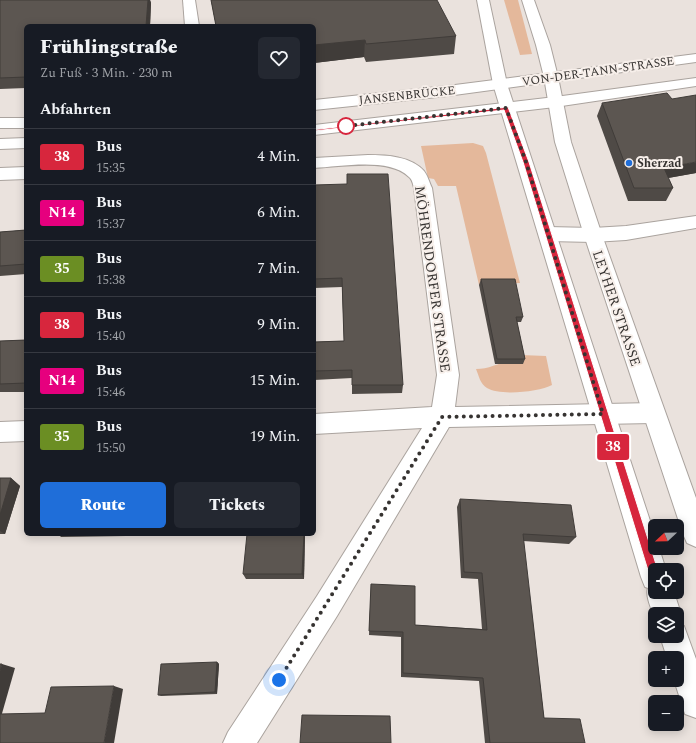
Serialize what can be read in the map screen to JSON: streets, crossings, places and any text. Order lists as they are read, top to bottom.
{
  "streets": {
    "main road": [
      "VON-DER-TANN-STRASSE",
      "JANSENBRÜCKE",
      "MÖHRENDORFER STRASSE",
      "LEYHER STRASSE"
    ]
  },
  "crossings": [
    ["VON-DER-TANN-STRASSE", "JANSENBRÜCKE"],
    ["VON-DER-TANN-STRASSE", "LEYHER STRASSE"]
  ],
  "places": ["Sherzad"],
  "lines": ["bus line 38"],
  "north": "left",
  "page": {
    "on_map": "38",
    "heading": [
      ["Frühlingstraße", "Zu Fuß · 3 Min. · 230 m"],
      "Abfahrten"
    ],
    "list": [
      {
        "mark": "38",
        "name": "Bus",
        "note": "15:35",
        "value": "4 Min."
      },
      {
        "mark": "N14",
        "name": "Bus",
        "note": "15:37",
        "value": "6 Min."
      },
      {
        "mark": "35",
        "name": "Bus",
        "note": "15:38",
        "value": "7 Min."
      },
      {
        "mark": "38",
        "name": "Bus",
        "note": "15:40",
        "value": "9 Min."
      },
      {
        "mark": "N14",
        "name": "Bus",
        "note": "15:46",
        "value": "15 Min."
      },
      {
        "mark": "35",
        "name": "Bus",
        "note": "15:50",
        "value": "19 Min."
      }
    ],
    "buttons": ["Route", "Tickets"],
    "map_buttons": ["+", "−"]
  }
}
